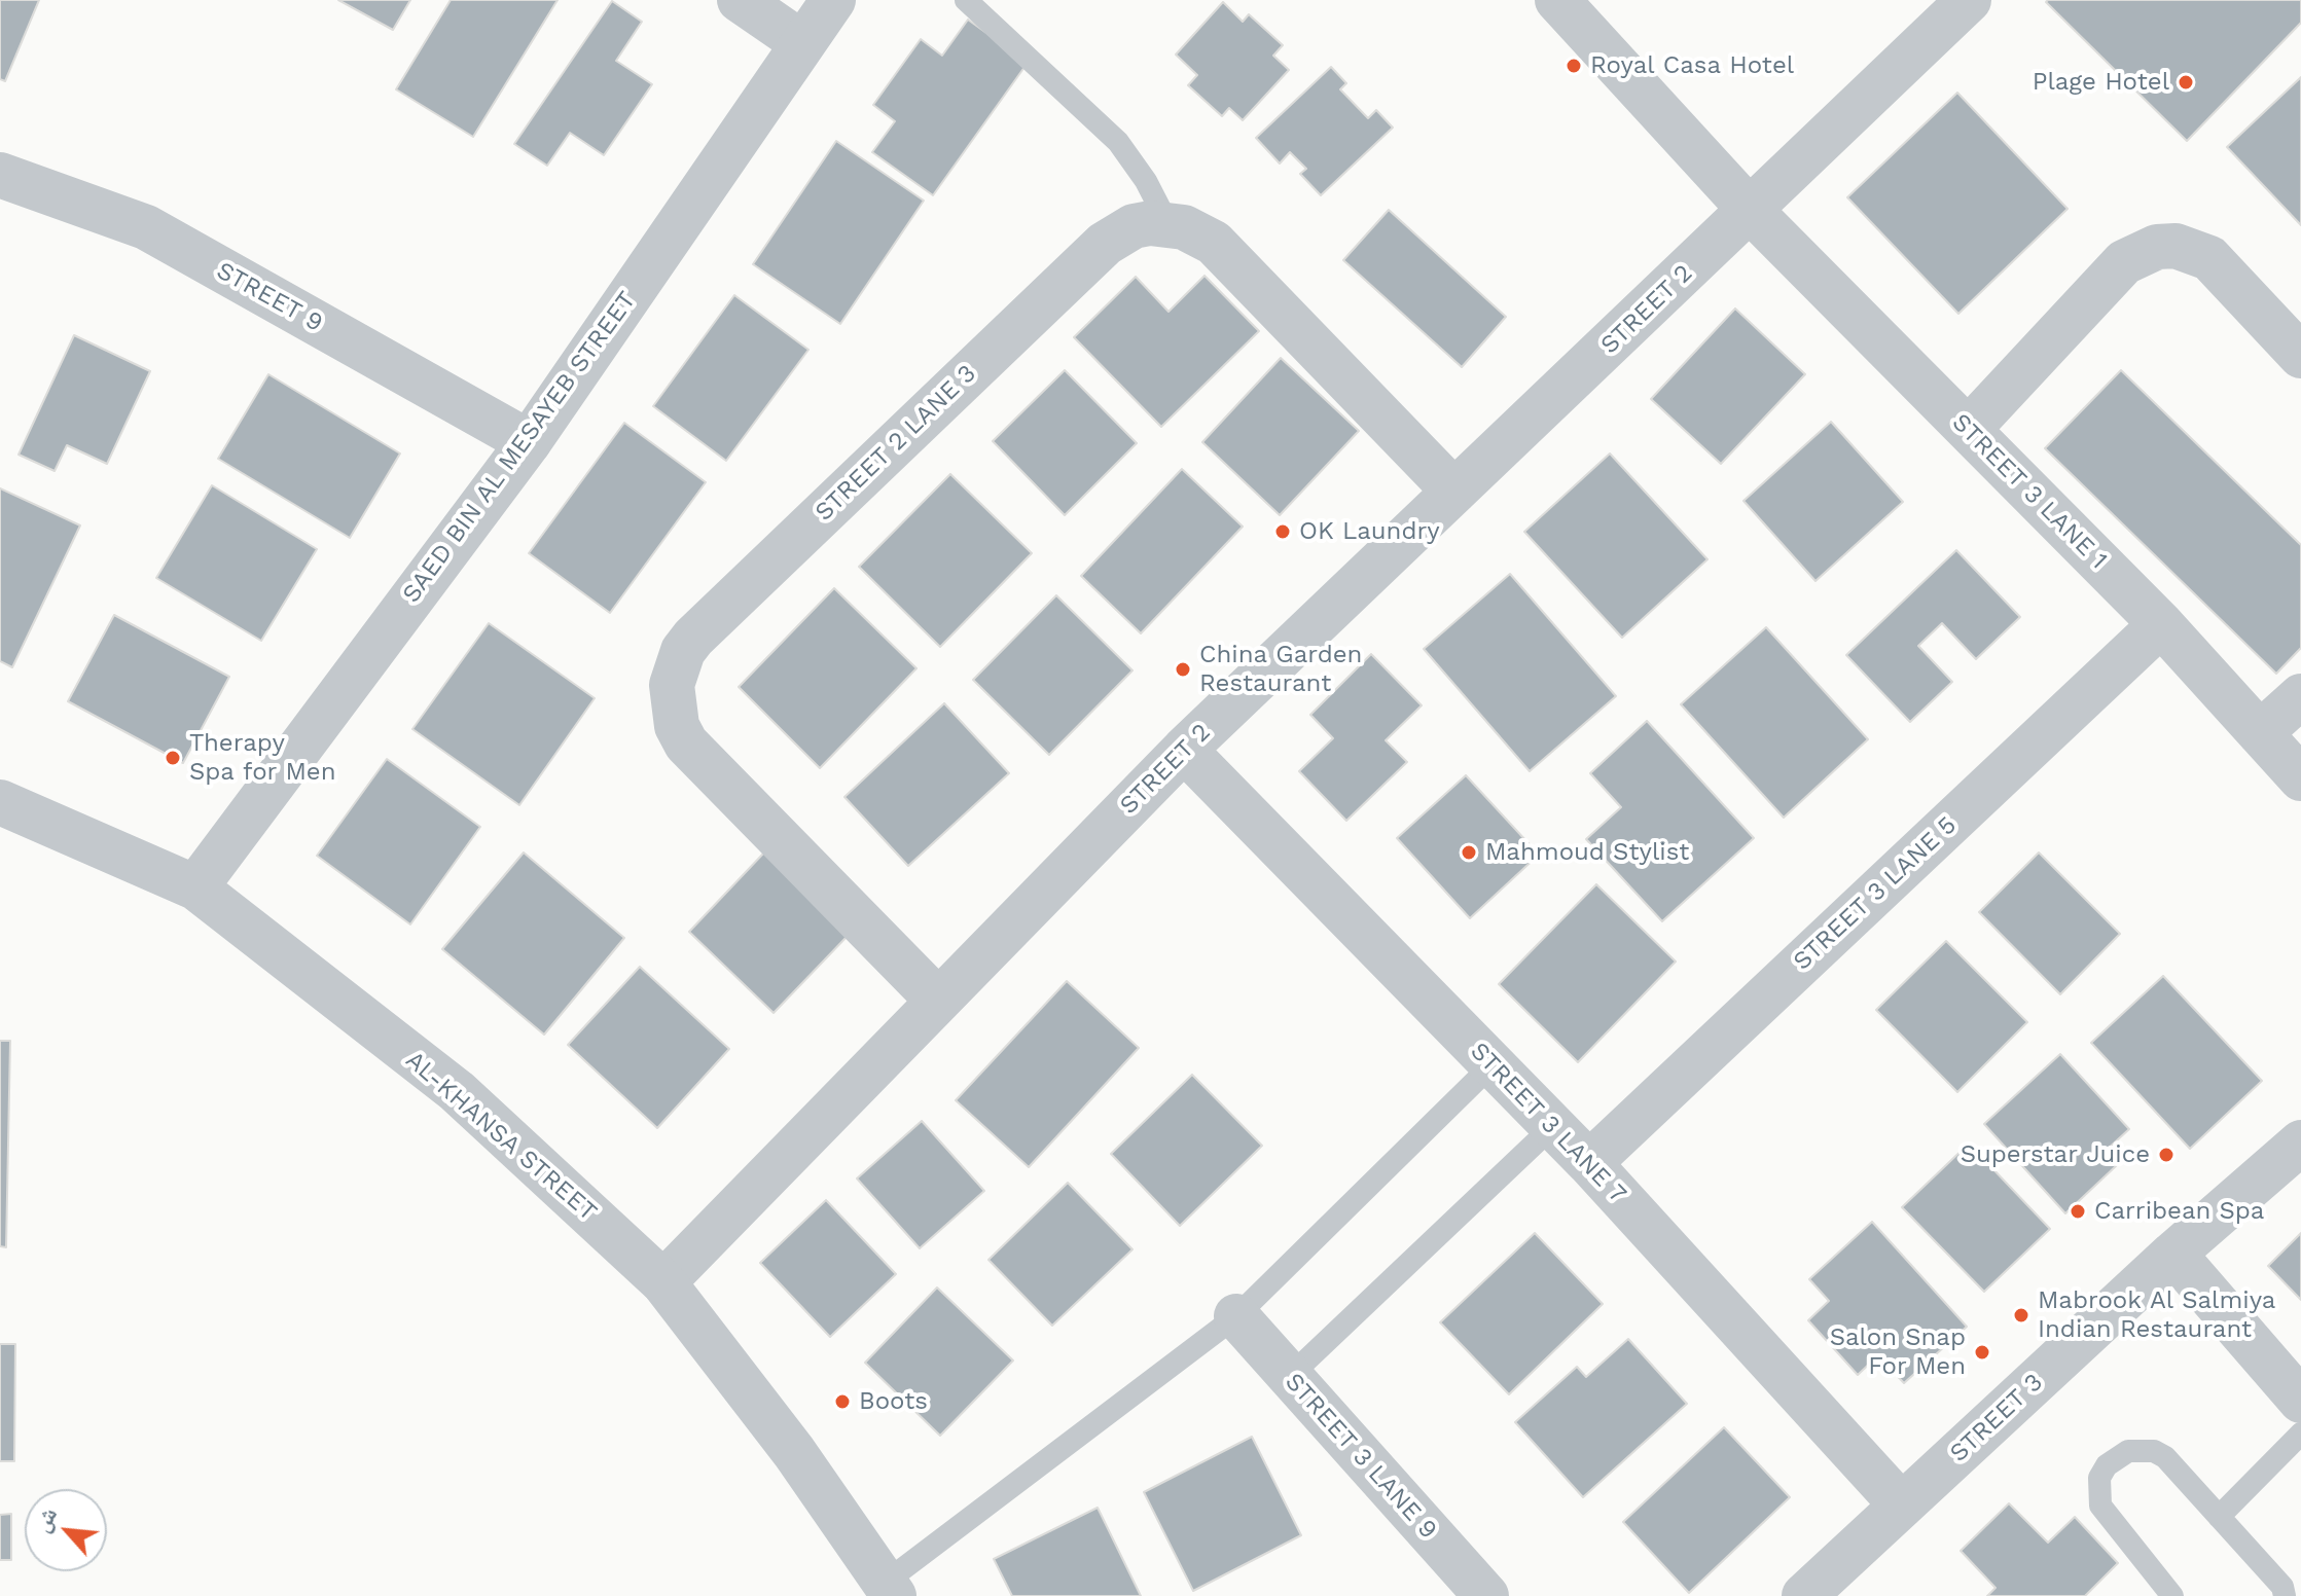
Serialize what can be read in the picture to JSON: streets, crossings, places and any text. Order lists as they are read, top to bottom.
{
  "streets": {
    "street": [
      "STREET 9",
      "STREET 2",
      "STREET 2 LANE 3",
      "SAED BIN AL MESAYEB STREET",
      "STREET 3 LANE 1",
      "STREET 3 LANE 5",
      "STREET 3 LANE 7",
      "AL-KHANSA STREET",
      "STREET 3",
      "STREET 3 LANE 9"
    ]
  },
  "crossings": [
    ["STREET 9", "SAED BIN AL MESAYEB STREET"],
    ["STREET 2", "STREET 2 LANE 3"],
    ["STREET 2", "STREET 3 LANE 1"],
    ["STREET 2", "STREET 3 LANE 7"],
    ["STREET 2", "AL-KHANSA STREET"],
    ["SAED BIN AL MESAYEB STREET", "AL-KHANSA STREET"],
    ["STREET 3 LANE 1", "STREET 3 LANE 5"],
    ["STREET 3 LANE 5", "STREET 3 LANE 7"],
    ["STREET 3 LANE 7", "STREET 3"]
  ],
  "places": [
    "Royal Casa Hotel",
    "Plage Hotel",
    "OK Laundry",
    "China Garden Restaurant",
    "Therapy Spa for Men",
    "Mahmoud Stylist",
    "Superstar Juice",
    "Carribean Spa",
    "Mabrook Al Salmiya Indian Restaurant",
    "Salon Snap For Men",
    "Boots"
  ],
  "north": "top left"
}
